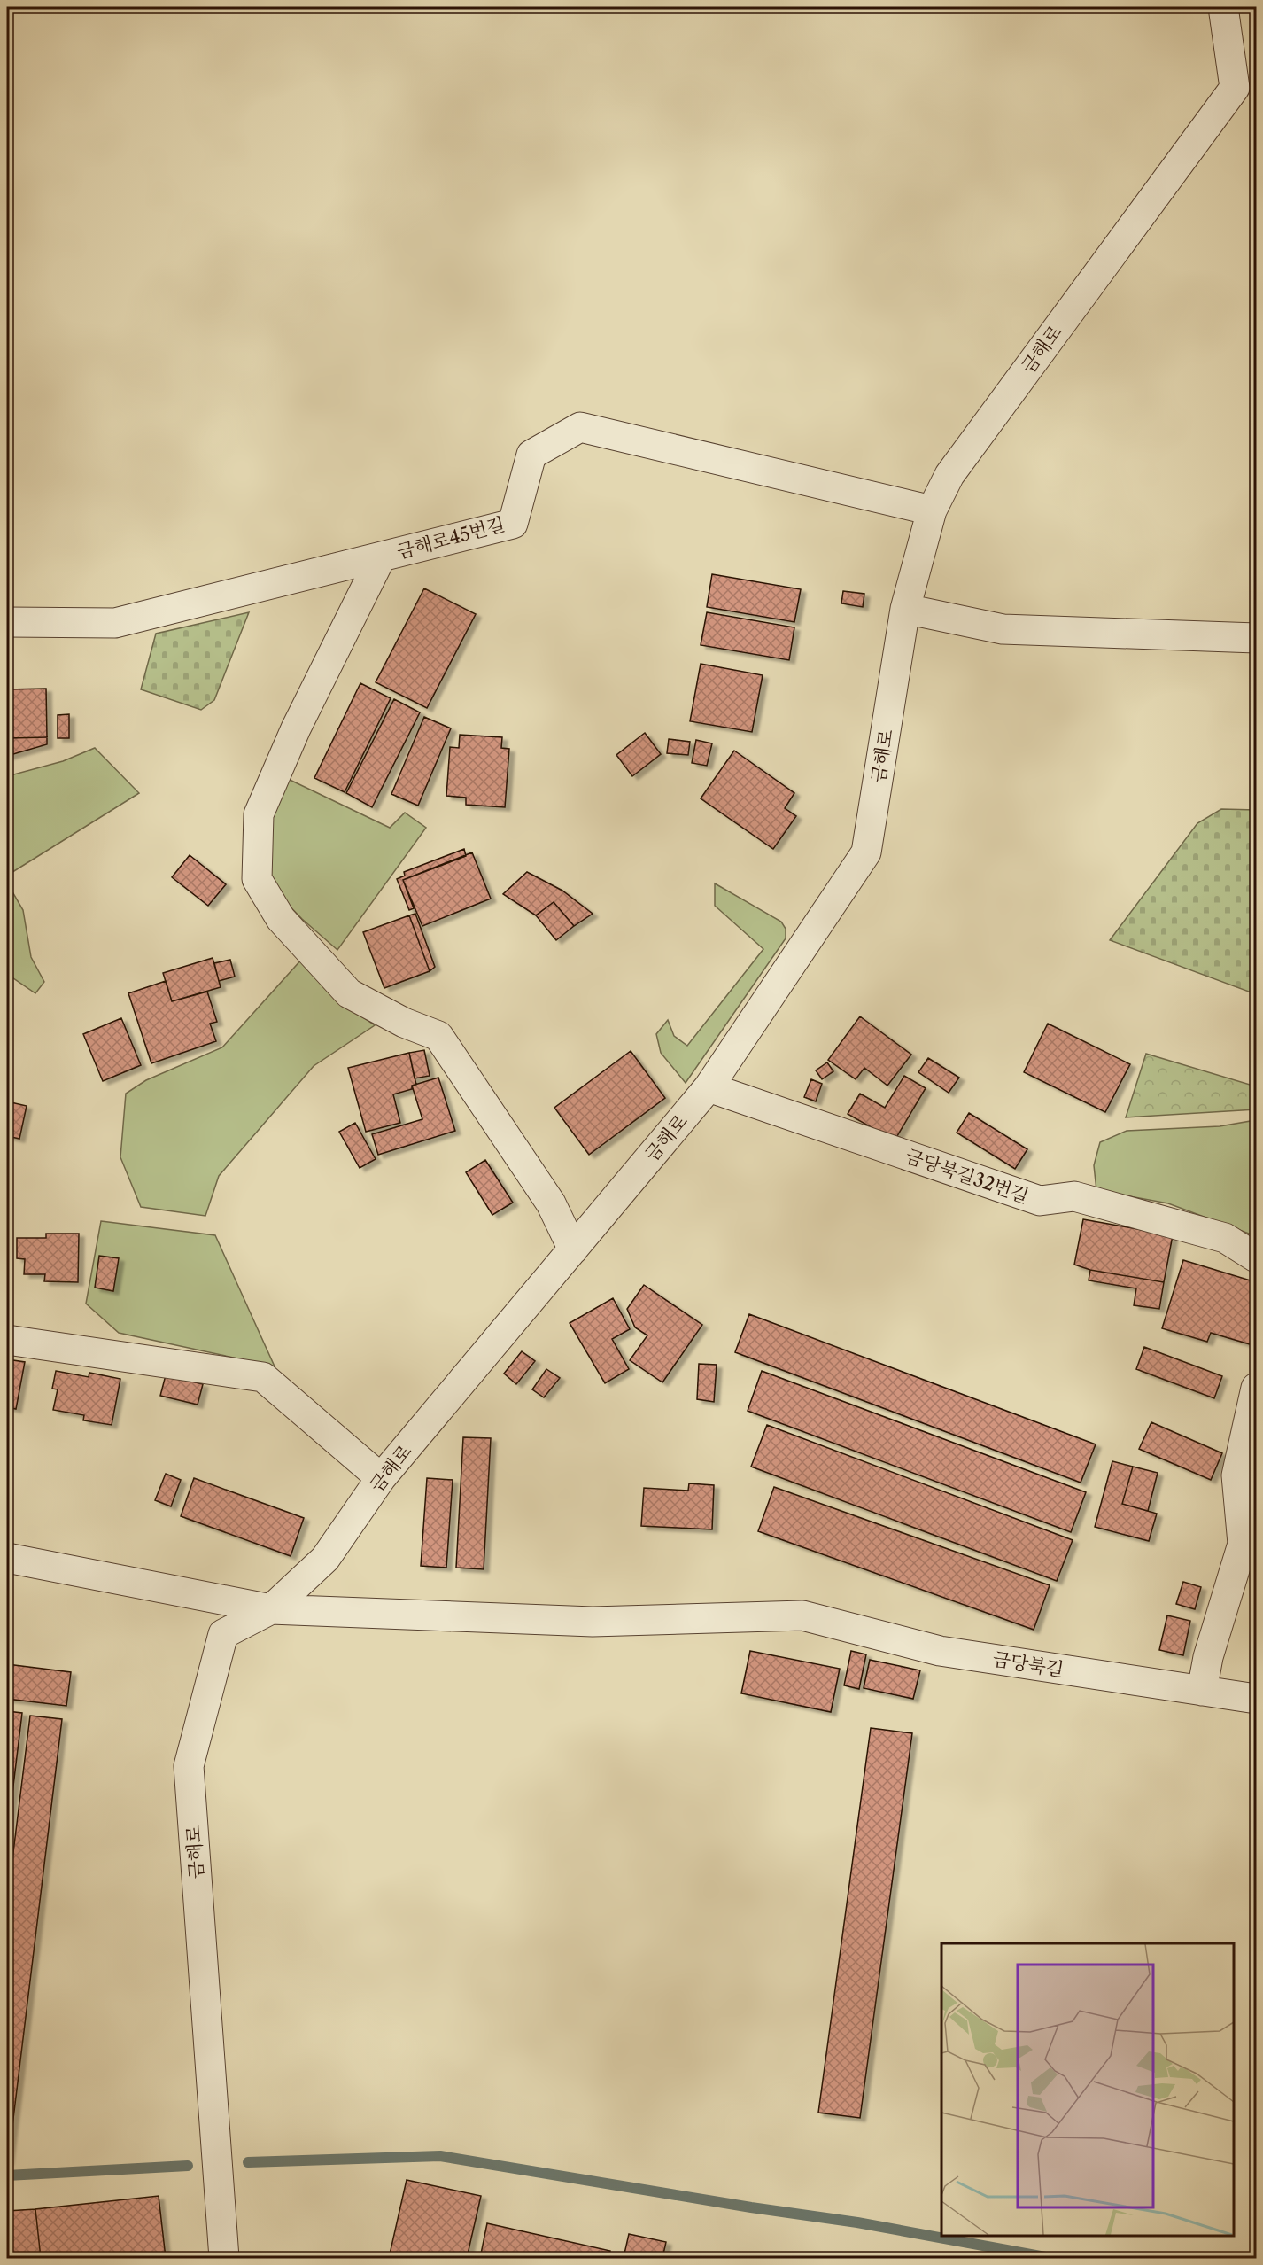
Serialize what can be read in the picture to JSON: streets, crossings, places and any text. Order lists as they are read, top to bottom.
{
  "streets": {
    "street": [
      "금해로",
      "금해로45번길",
      "금당북길32번길",
      "금당북길"
    ]
  },
  "crossings": [
    ["금해로", "금해로45번길"],
    ["금해로", "금당북길32번길"],
    ["금해로", "금당북길"]
  ]
}
